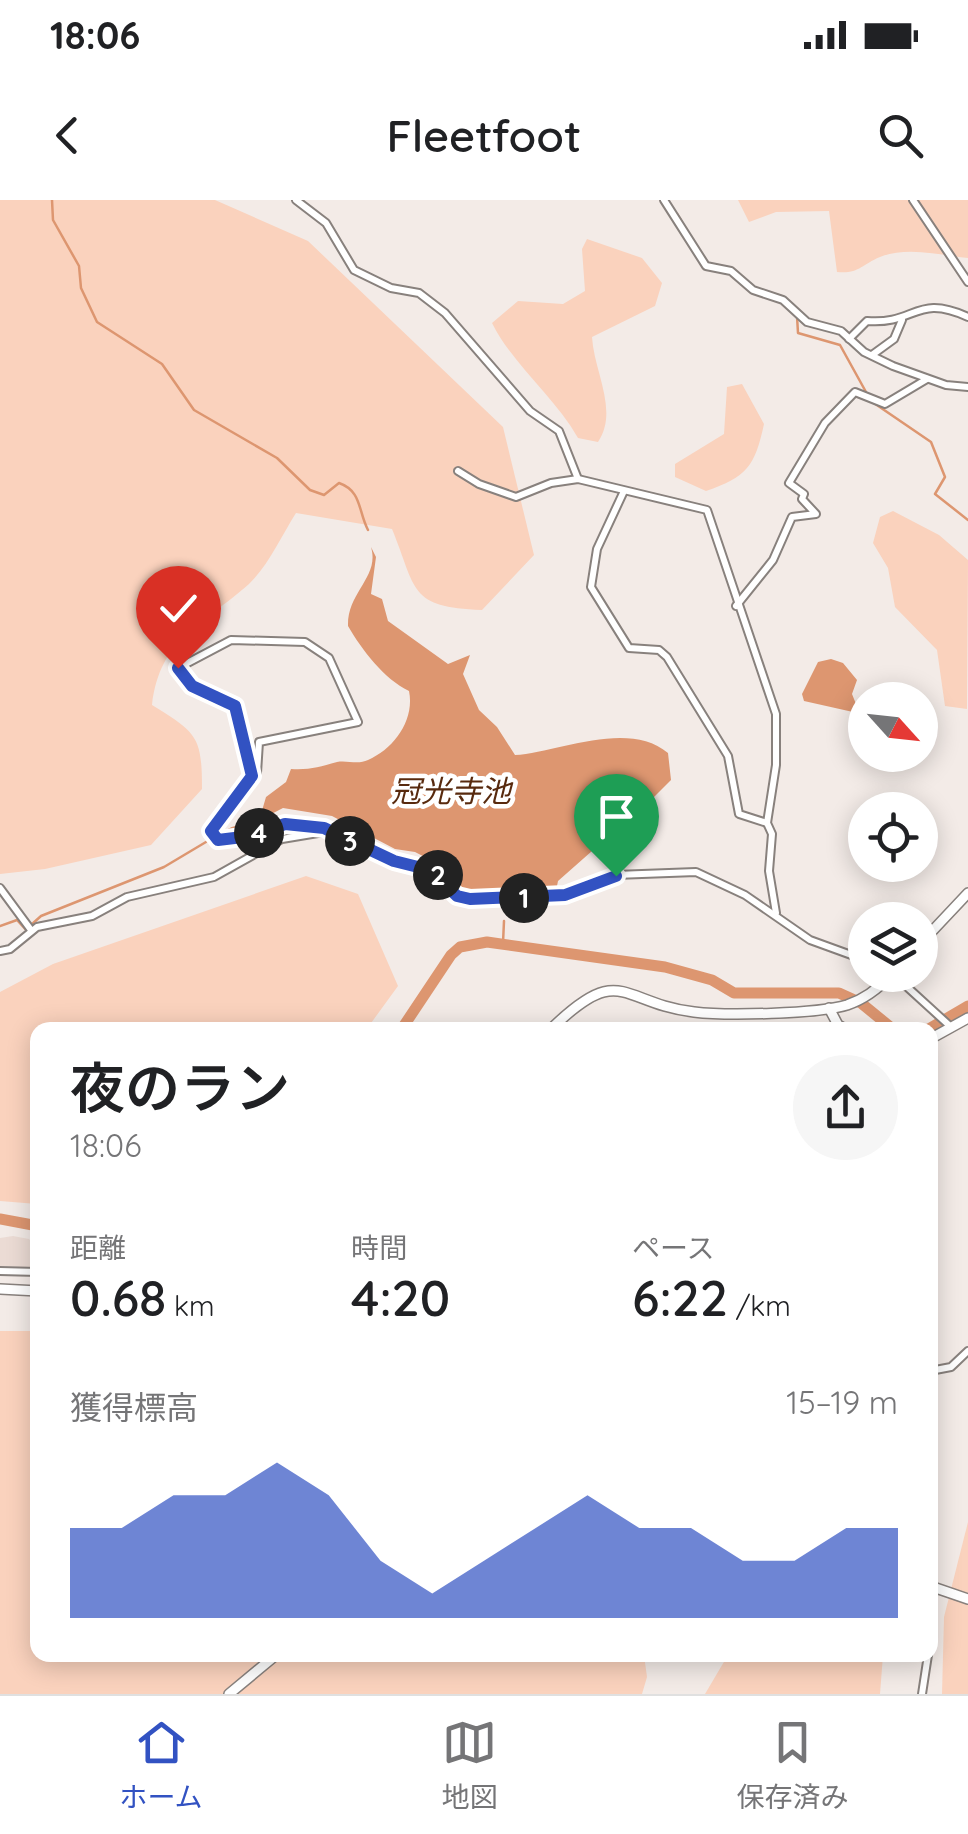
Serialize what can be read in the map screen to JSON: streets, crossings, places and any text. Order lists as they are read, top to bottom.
{
  "water": ["冠光寺池"],
  "north": "bottom right",
  "page": {
    "status": "18:06",
    "header": "Fleetfoot",
    "pins": [
      "4",
      "3",
      "2",
      "1"
    ],
    "heading": ["夜のラン", "18:06"],
    "stats": [
      ["距離", "0.68 km"],
      ["時間", "4:20"],
      ["ペース", "6:22 /km"]
    ],
    "chart": ["獲得標高", "15–19 m"],
    "tabs": ["ホーム", "地図", "保存済み"]
  }
}
